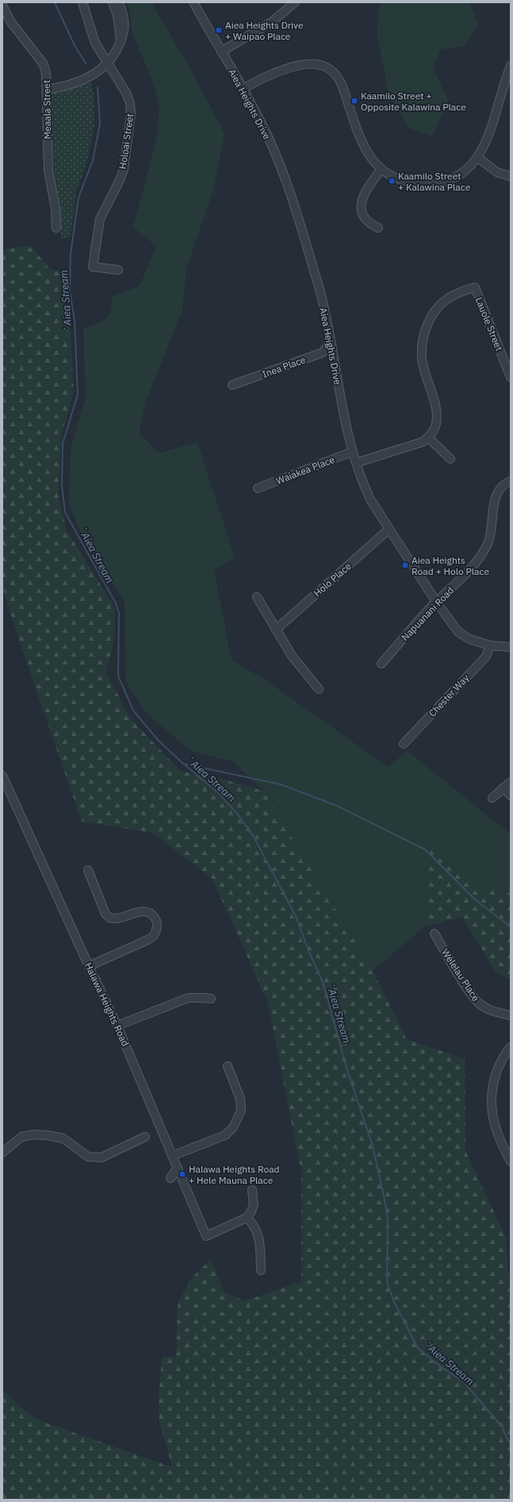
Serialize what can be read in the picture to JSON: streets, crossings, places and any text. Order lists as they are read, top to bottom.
{
  "streets": {
    "street": [
      "Aiea Heights Drive",
      "Meaala Street",
      "Holoai Street",
      "Lauole Street",
      "Inea Place",
      "Waiakea Place",
      "Holo Place",
      "Napuanani Road",
      "Chester Way",
      "Welelau Place",
      "Halawa Heights Road"
    ]
  },
  "crossings": [
    ["Aiea Heights Drive", "Inea Place"],
    ["Aiea Heights Drive", "Waiakea Place"],
    ["Aiea Heights Drive", "Holo Place"],
    ["Aiea Heights Drive", "Napuanani Road"],
    ["Aiea Heights Drive", "Chester Way"]
  ],
  "water": ["ʻAiea Stream"],
  "places": {
    "transit": [
      "Aiea Heights Drive + Waipao Place",
      "Kaamilo Street + Opposite Kalawina Place",
      "Kaamilo Street + Kalawina Place",
      "Aiea Heights Road + Holo Place",
      "Halawa Heights Road + Hele Mauna Place"
    ]
  }
}
